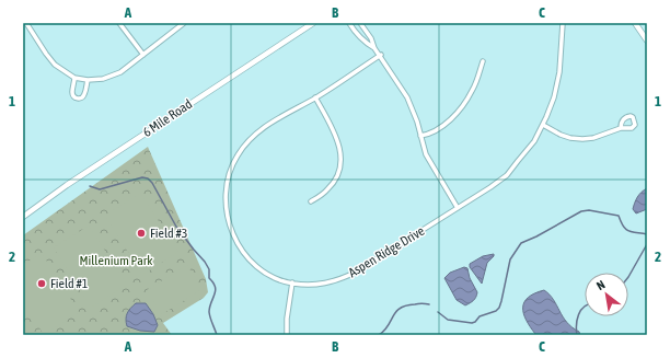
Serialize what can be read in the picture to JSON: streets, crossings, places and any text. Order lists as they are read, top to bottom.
{
  "streets": {
    "street": ["6 Mile Road", "Aspen Ridge Drive"]
  },
  "parks": ["Millenium Park"],
  "places": ["Field #3", "Field #1"],
  "north": "top left",
  "grid": {
    "columns": ["A", "B", "C"],
    "rows": ["1", "2"]
  }
}
